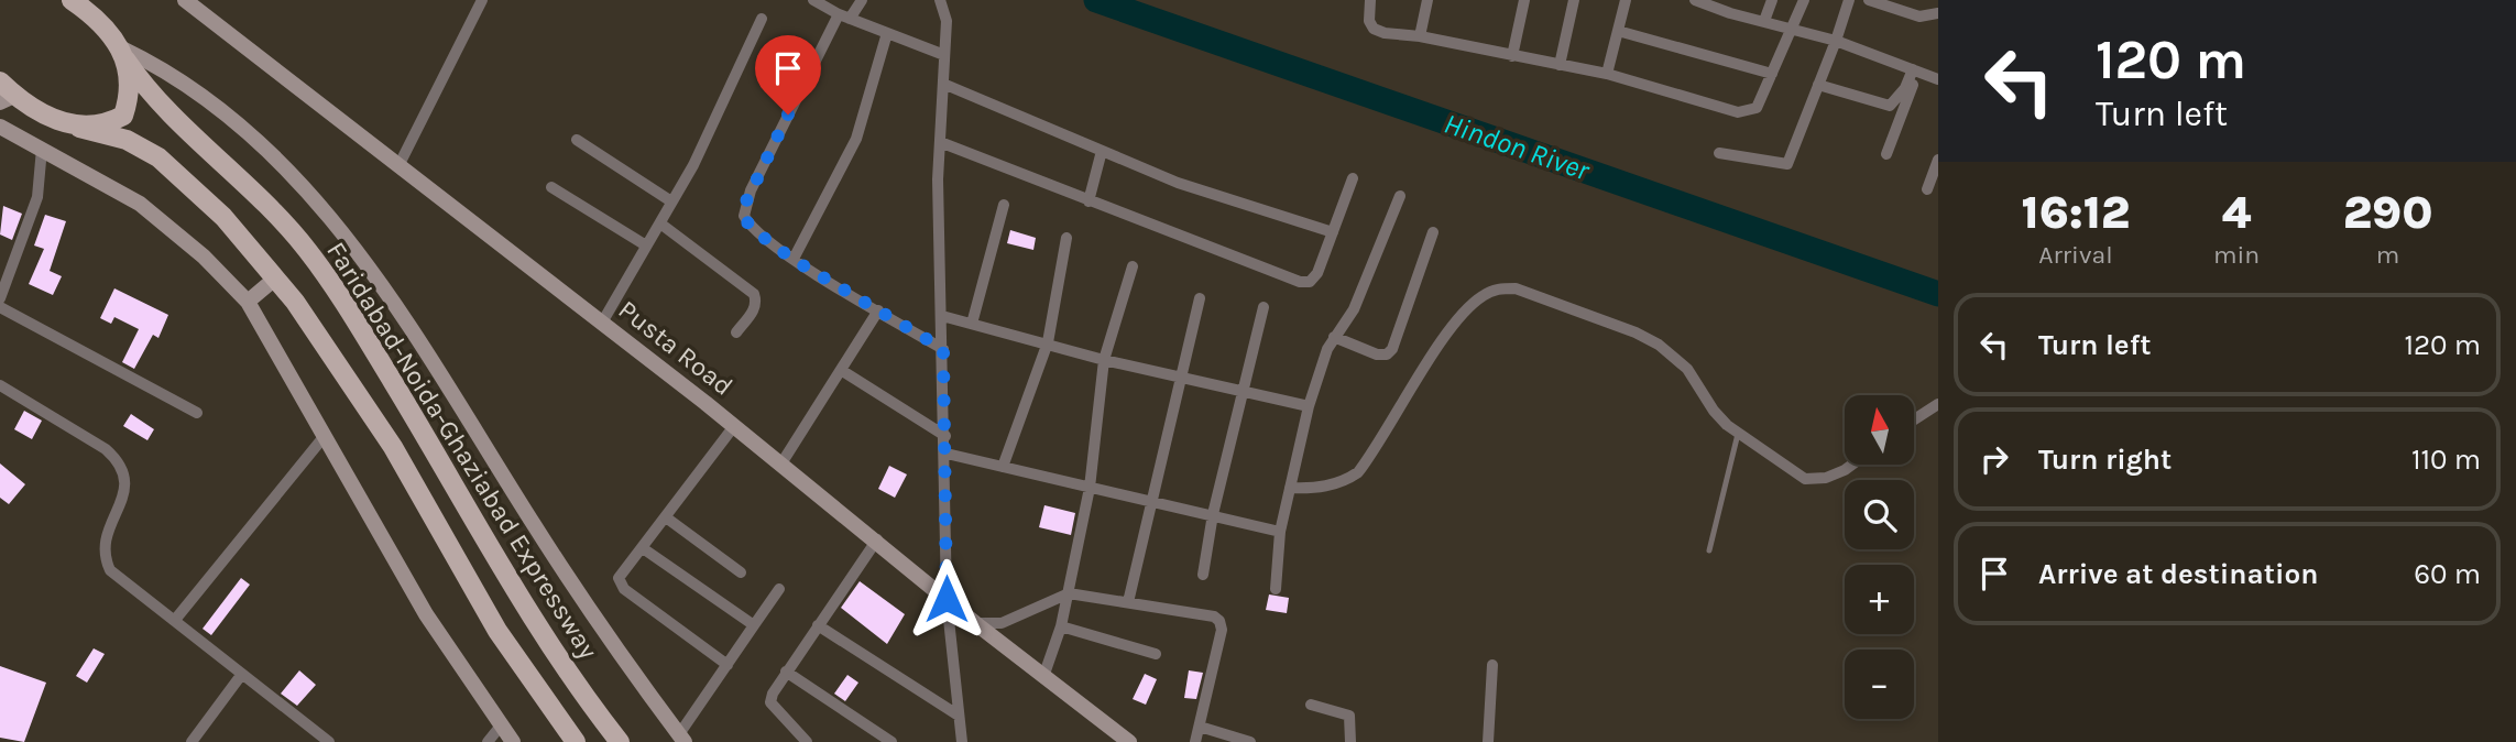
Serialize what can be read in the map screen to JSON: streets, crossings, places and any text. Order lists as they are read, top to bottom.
{
  "streets": {
    "main road": ["Faridabad-Noida-Ghaziabad Expressway"],
    "street": ["Pusta Road"]
  },
  "water": ["Hindon River"],
  "north": "top",
  "page": {
    "turn": ["120 m", "Turn left"],
    "eta": [
      "16:12",
      "Arrival",
      "4",
      "min",
      "290",
      "m"
    ],
    "list": [
      {
        "name": "Turn left",
        "value": "120 m"
      },
      {
        "name": "Turn right",
        "value": "110 m"
      },
      {
        "name": "Arrive at destination",
        "value": "60 m"
      }
    ],
    "map_buttons": ["+", "−"]
  }
}
